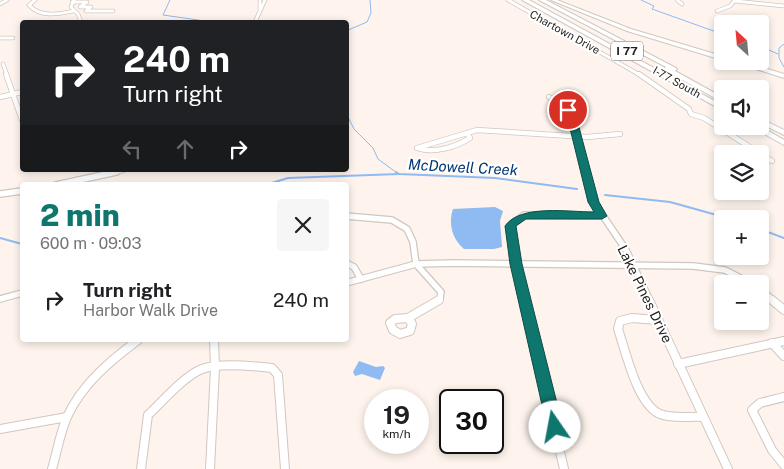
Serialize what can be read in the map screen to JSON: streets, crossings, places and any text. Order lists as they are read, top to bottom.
{
  "streets": {
    "highway": ["I 77", "I-77 South"],
    "street": ["Chartown Drive", "Lake Pines Drive"]
  },
  "water": ["McDowell Creek"],
  "north": "top left",
  "page": {
    "map_buttons": ["+", "−"],
    "turn": ["240 m", "Turn right"],
    "heading": ["2 min", "600 m · 09:03"],
    "list": [
      {
        "name": "Turn right",
        "note": "Harbor Walk Drive",
        "value": "240 m"
      }
    ],
    "speed": "19 km/h",
    "limit": "30"
  }
}
